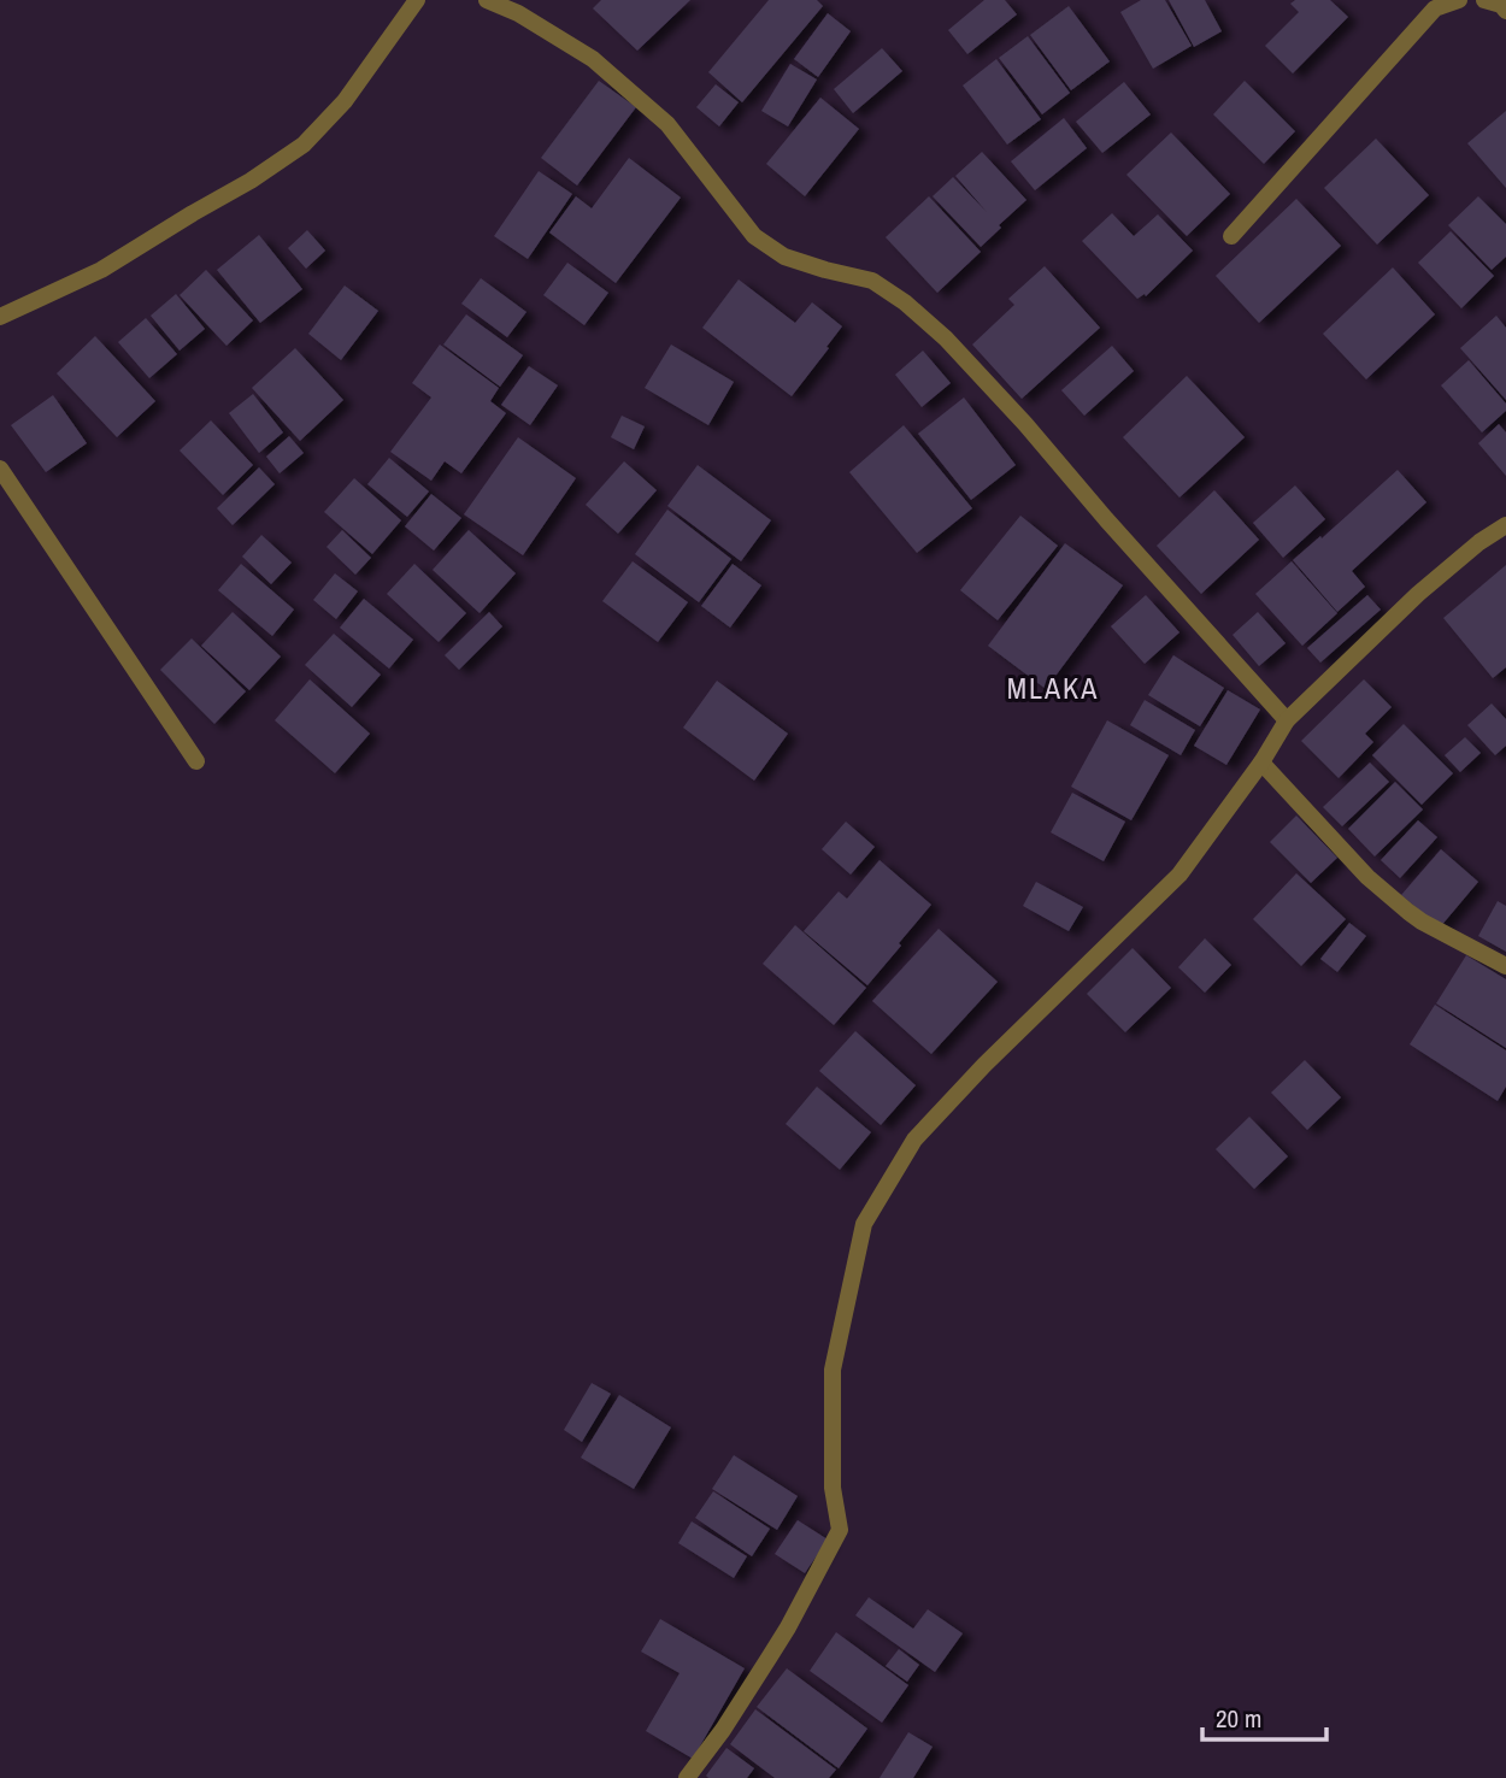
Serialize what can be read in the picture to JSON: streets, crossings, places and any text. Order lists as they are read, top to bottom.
{
  "districts": ["MLAKA"],
  "scale_bar": "20 m"
}
